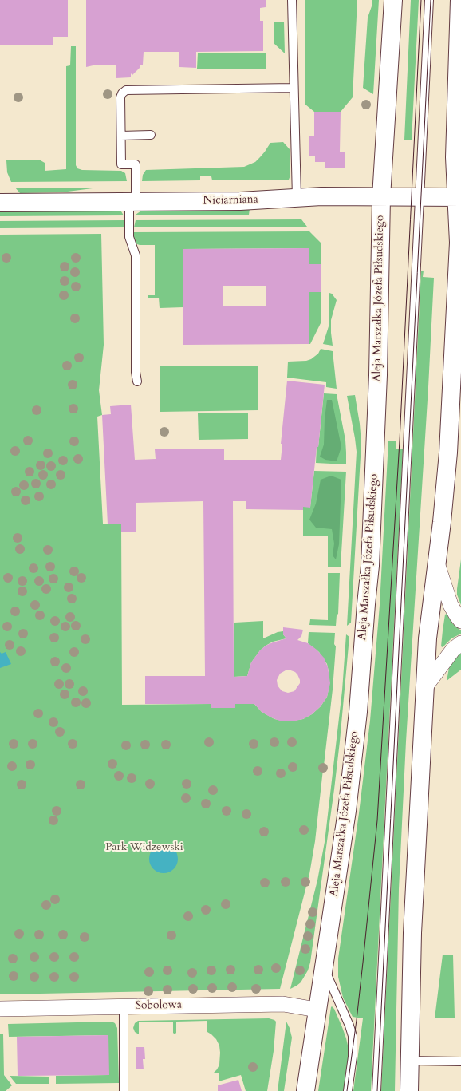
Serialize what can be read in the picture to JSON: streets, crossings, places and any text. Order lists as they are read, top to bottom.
{
  "streets": {
    "main road": ["Niciarniana", "Aleja Marszałka Józefa Piłsudskiego"],
    "street": ["Sobolowa"]
  },
  "crossings": [
    ["Niciarniana", "Aleja Marszałka Józefa Piłsudskiego"],
    ["Aleja Marszałka Józefa Piłsudskiego", "Sobolowa"]
  ],
  "parks": ["Park Widzewski"]
}
